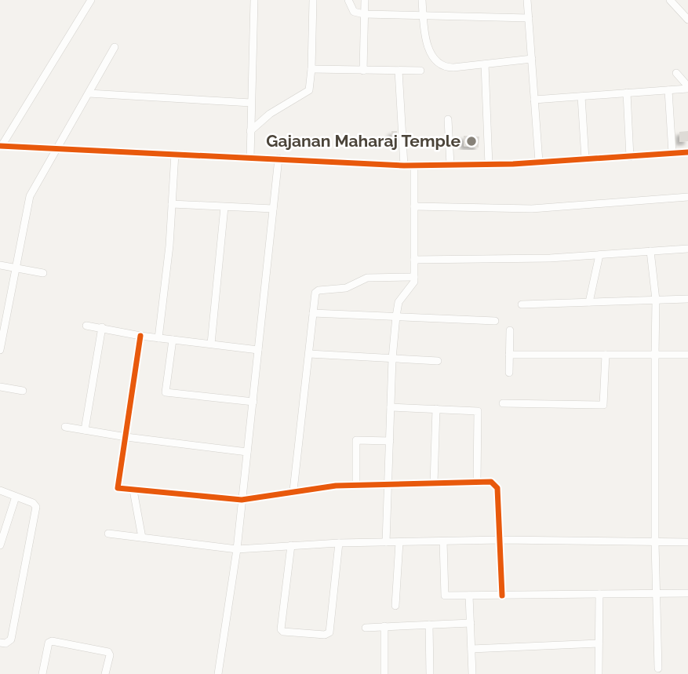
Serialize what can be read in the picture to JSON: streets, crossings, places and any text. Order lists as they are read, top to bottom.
{
  "places": ["Gajanan Maharaj Temple"]
}
